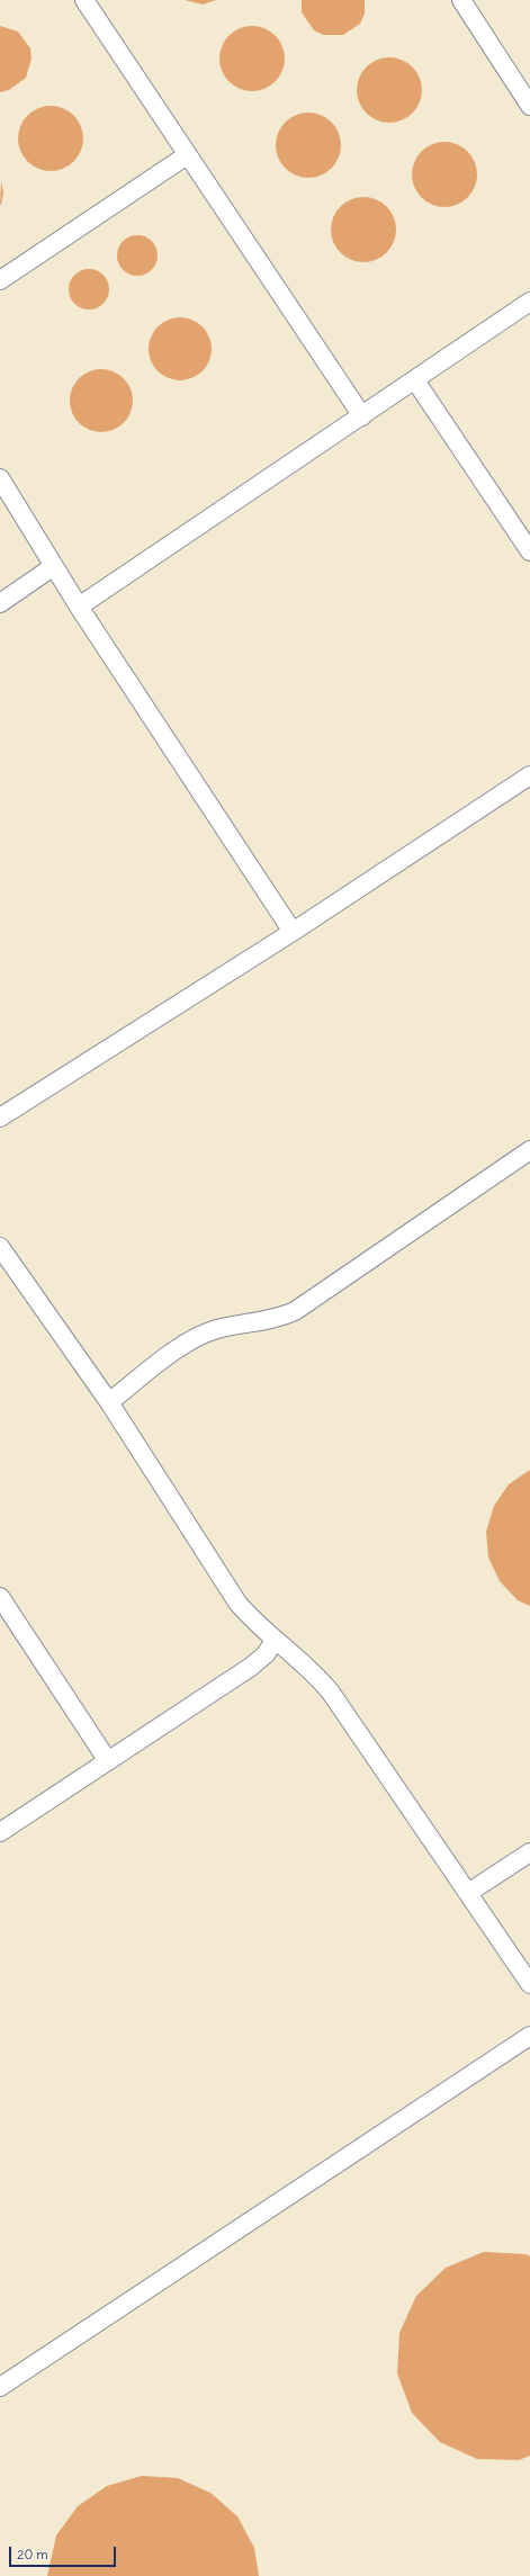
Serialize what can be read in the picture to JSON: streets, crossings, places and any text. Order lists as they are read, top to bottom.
{
  "scale_bar": "20 m"
}
